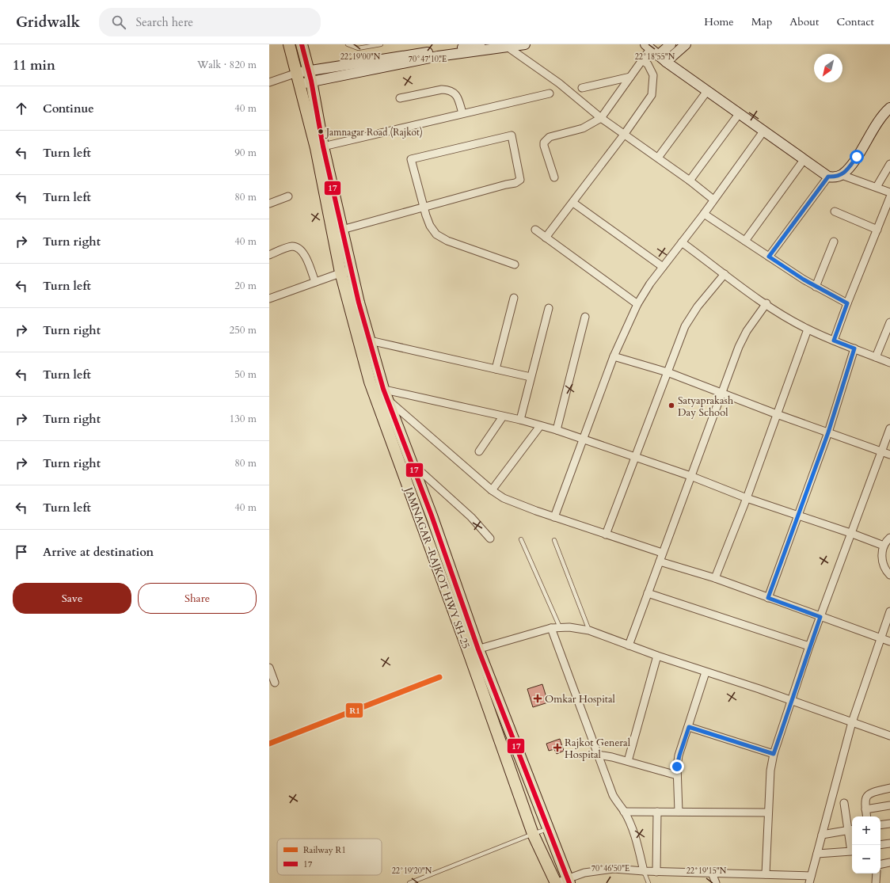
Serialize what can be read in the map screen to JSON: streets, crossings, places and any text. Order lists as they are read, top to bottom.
{
  "streets": {
    "main road": ["JAMNAGAR -RAJKOT HWY SH-25"]
  },
  "places": {
    "other": ["Jamnagar Road (Rajkot)", "Satyaprakash Day School"],
    "health": ["Omkar Hospital", "Rajkot General Hospital"]
  },
  "lines": ["transit line 17", "rail line R1"],
  "legend": ["Railway R1", "17"],
  "north": "bottom left",
  "page": {
    "header": "Gridwalk",
    "search": "Search here",
    "nav": [
      "Home",
      "Map",
      "About",
      "Contact"
    ],
    "heading": ["11 min", "Walk · 820 m"],
    "list": [
      ["Continue", "40 m"],
      ["Turn left", "90 m"],
      ["Turn left", "80 m"],
      ["Turn right", "40 m"],
      ["Turn left", "20 m"],
      ["Turn right", "250 m"],
      ["Turn left", "50 m"],
      ["Turn right", "130 m"],
      ["Turn right", "80 m"],
      ["Turn left", "40 m"],
      "Arrive at destination"
    ],
    "buttons": ["Save", "Share"],
    "map_buttons": ["+", "−"]
  },
  "coordinates": [
    "22°19'00\"N",
    "22°18'55\"N",
    "70°47'10\"E",
    "70°46'50\"E",
    "22°19'20\"N",
    "22°19'15\"N"
  ]
}
